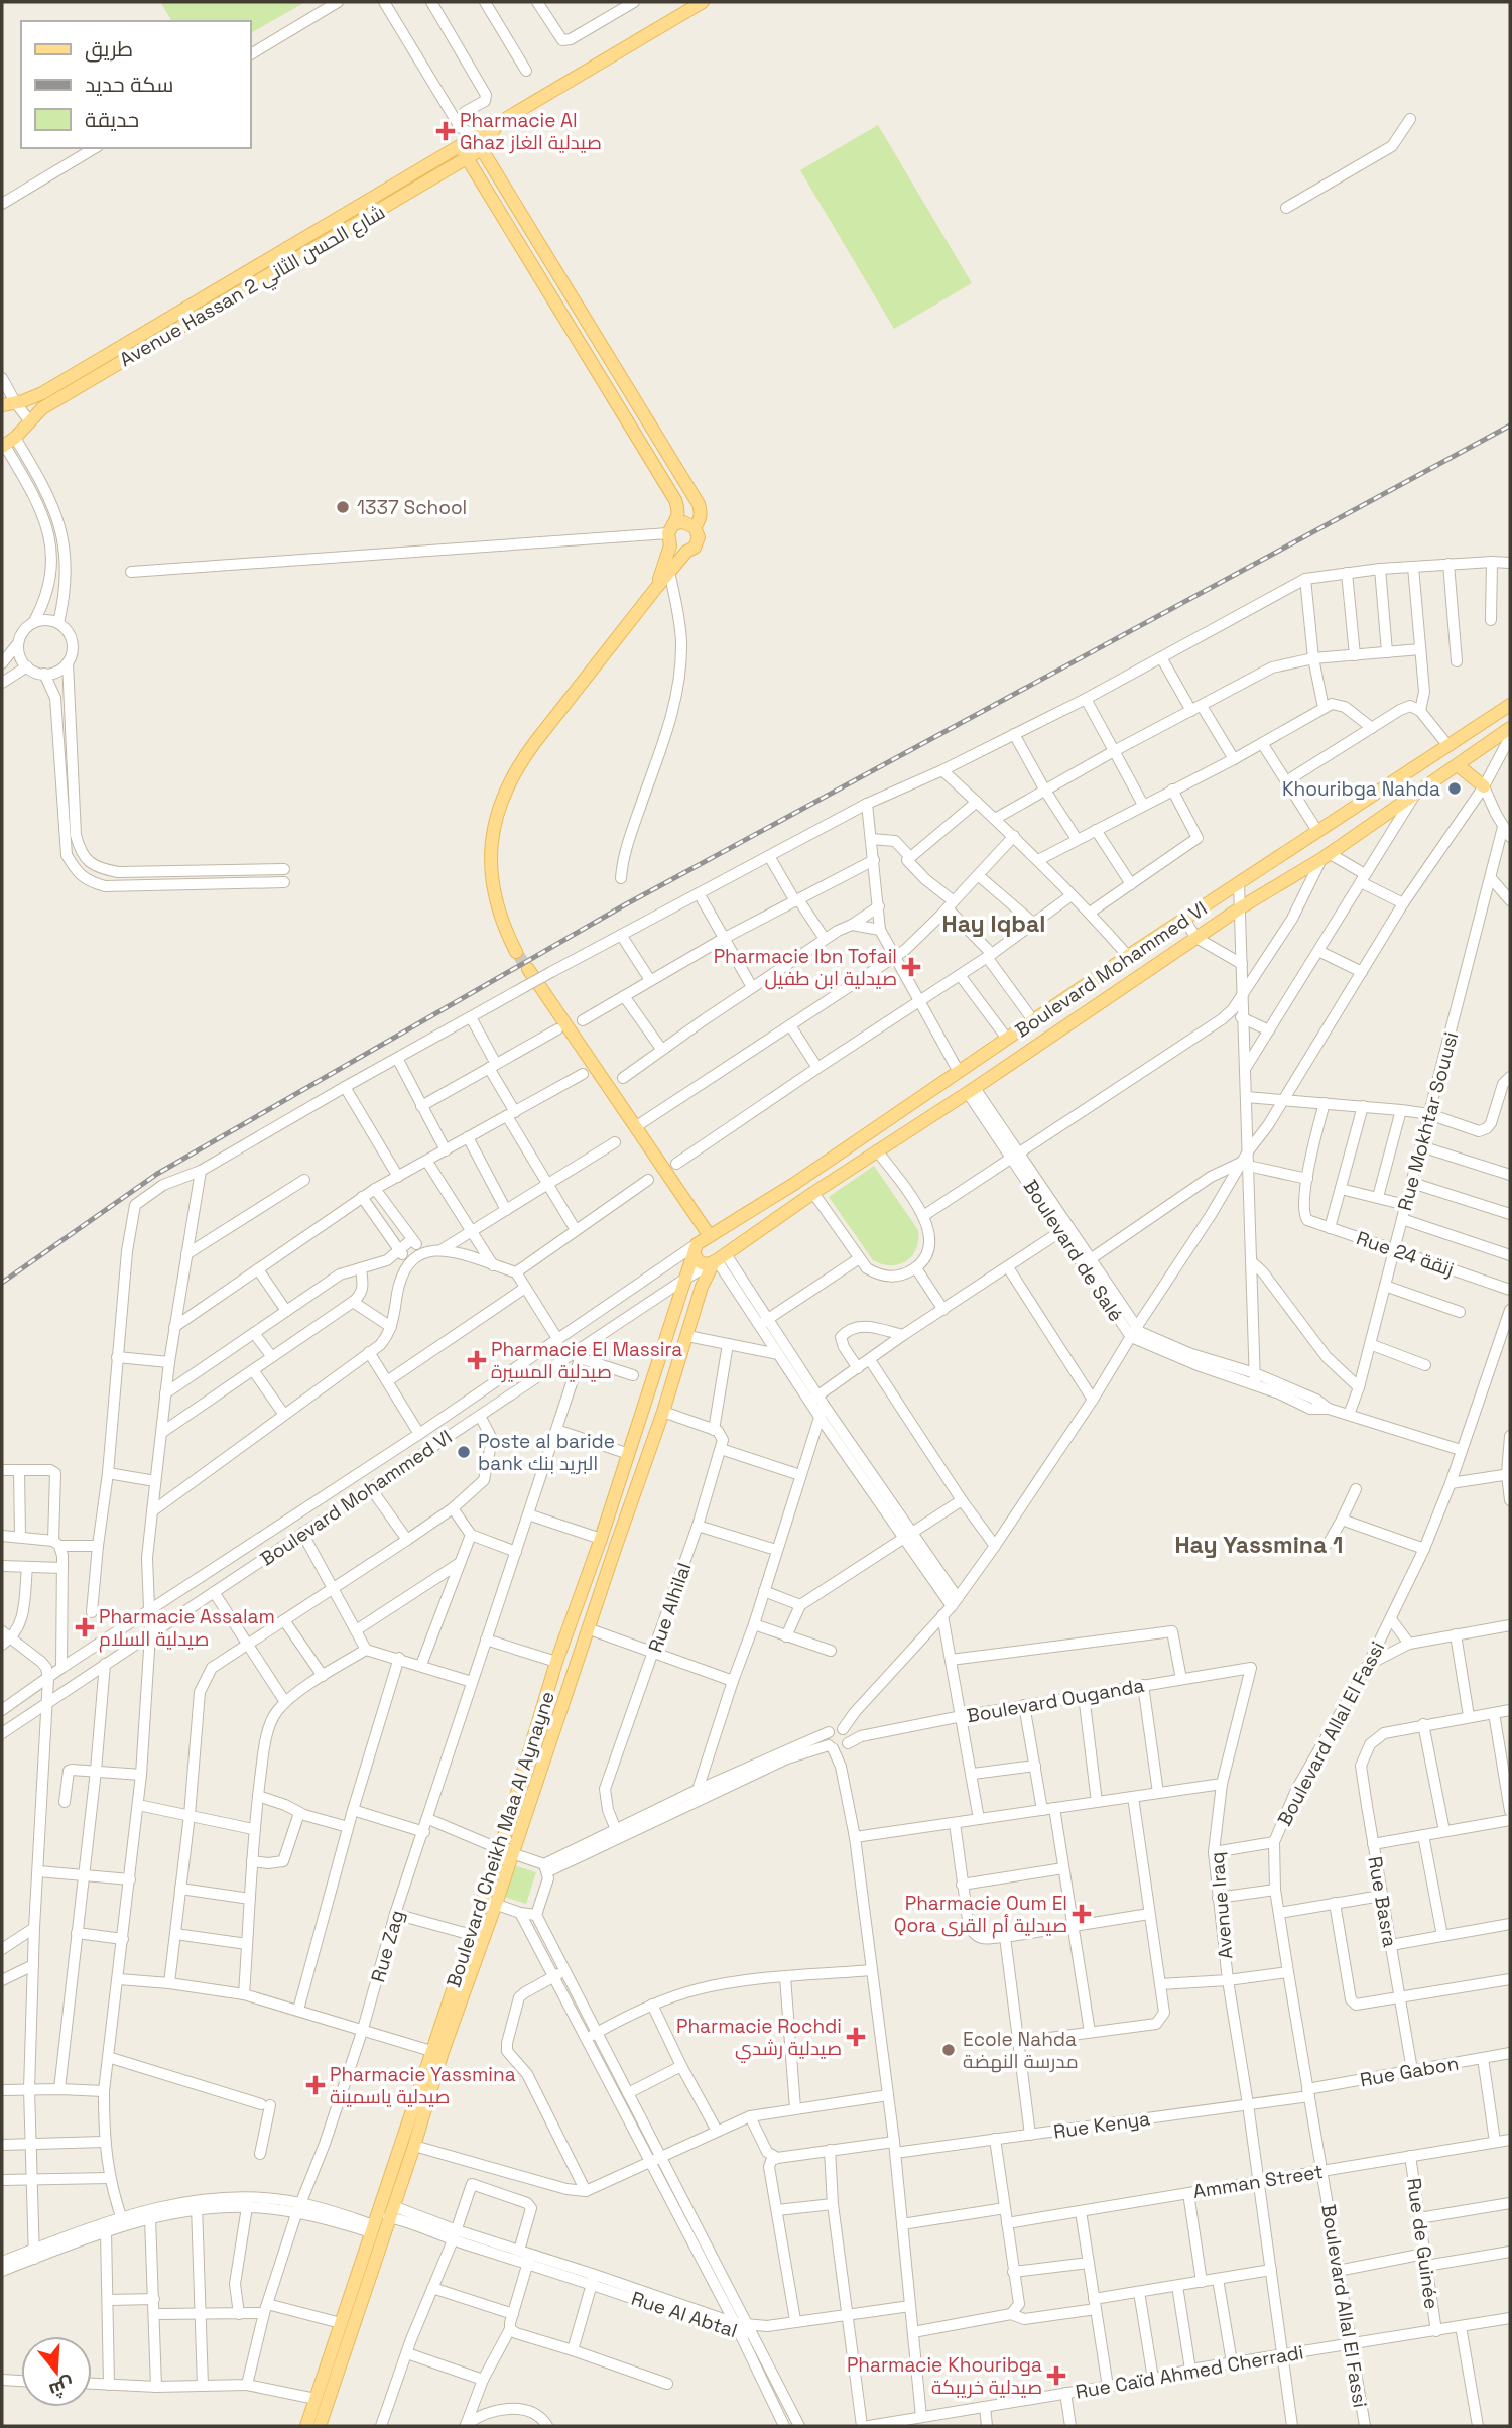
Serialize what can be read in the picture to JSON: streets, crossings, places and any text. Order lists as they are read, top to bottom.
{
  "streets": {
    "main road": ["Avenue Hassan 2 شارع الحسن الثاني", "Boulevard Mohammed VI", "Boulevard Cheikh Maa Al Aynayne"],
    "street": [
      "Rue Mokhtar Souusi",
      "Boulevard de Salé",
      "Rue 24 زنقة",
      "Rue Alhilal",
      "Boulevard Ouganda",
      "Boulevard Allal El Fassi",
      "Rue Basra",
      "Avenue Iraq",
      "Rue Zag",
      "Rue Gabon",
      "Rue Kenya",
      "Amman Street",
      "Rue de Guinée",
      "Rue Al Abtal",
      "Rue Caïd Ahmed Cherradi"
    ]
  },
  "crossings": [
    ["Boulevard Mohammed VI", "Boulevard de Salé"],
    ["Boulevard Mohammed VI", "Boulevard Cheikh Maa Al Aynayne"],
    ["Boulevard Mohammed VI", "Rue Zag"],
    ["Rue Mokhtar Souusi", "Boulevard de Salé"],
    ["Rue Mokhtar Souusi", "Rue 24 زنقة"],
    ["Boulevard de Salé", "Boulevard Allal El Fassi"],
    ["Boulevard Ouganda", "Avenue Iraq"],
    ["Boulevard Allal El Fassi", "Rue Gabon"],
    ["Boulevard Allal El Fassi", "Rue Kenya"],
    ["Boulevard Allal El Fassi", "Amman Street"],
    ["Boulevard Allal El Fassi", "Rue Caïd Ahmed Cherradi"],
    ["Boulevard Cheikh Maa Al Aynayne", "Rue Al Abtal"],
    ["Rue Basra", "Rue Gabon"],
    ["Avenue Iraq", "Rue Kenya"],
    ["Avenue Iraq", "Amman Street"],
    ["Avenue Iraq", "Rue Caïd Ahmed Cherradi"],
    ["Rue Gabon", "Rue Kenya"],
    ["Amman Street", "Rue de Guinée"],
    ["Rue de Guinée", "Rue Caïd Ahmed Cherradi"]
  ],
  "districts": ["Hay Iqbal", "Hay Yassmina 1"],
  "places": {
    "health": [
      "Pharmacie Al Ghaz صيدلية الغاز",
      "Pharmacie Ibn Tofail صيدلية ابن طفيل",
      "Pharmacie El Massira صيدلية المسيرة",
      "Pharmacie Assalam صيدلية السلام",
      "Pharmacie Oum El Qora صيدلية أم القرى",
      "Pharmacie Rochdi صيدلية رشدي",
      "Pharmacie Yassmina صيدلية ياسمينة",
      "Pharmacie Khouribga صيدلية خريبكة"
    ],
    "other": [
      "1337 School",
      "Khouribga Nahda",
      "Poste al baride bank البريد بنك",
      "Ecole Nahda مدرسة النهضة"
    ]
  },
  "legend": ["طريق", "سكة حديد", "حديقة"],
  "north": "bottom"
}
